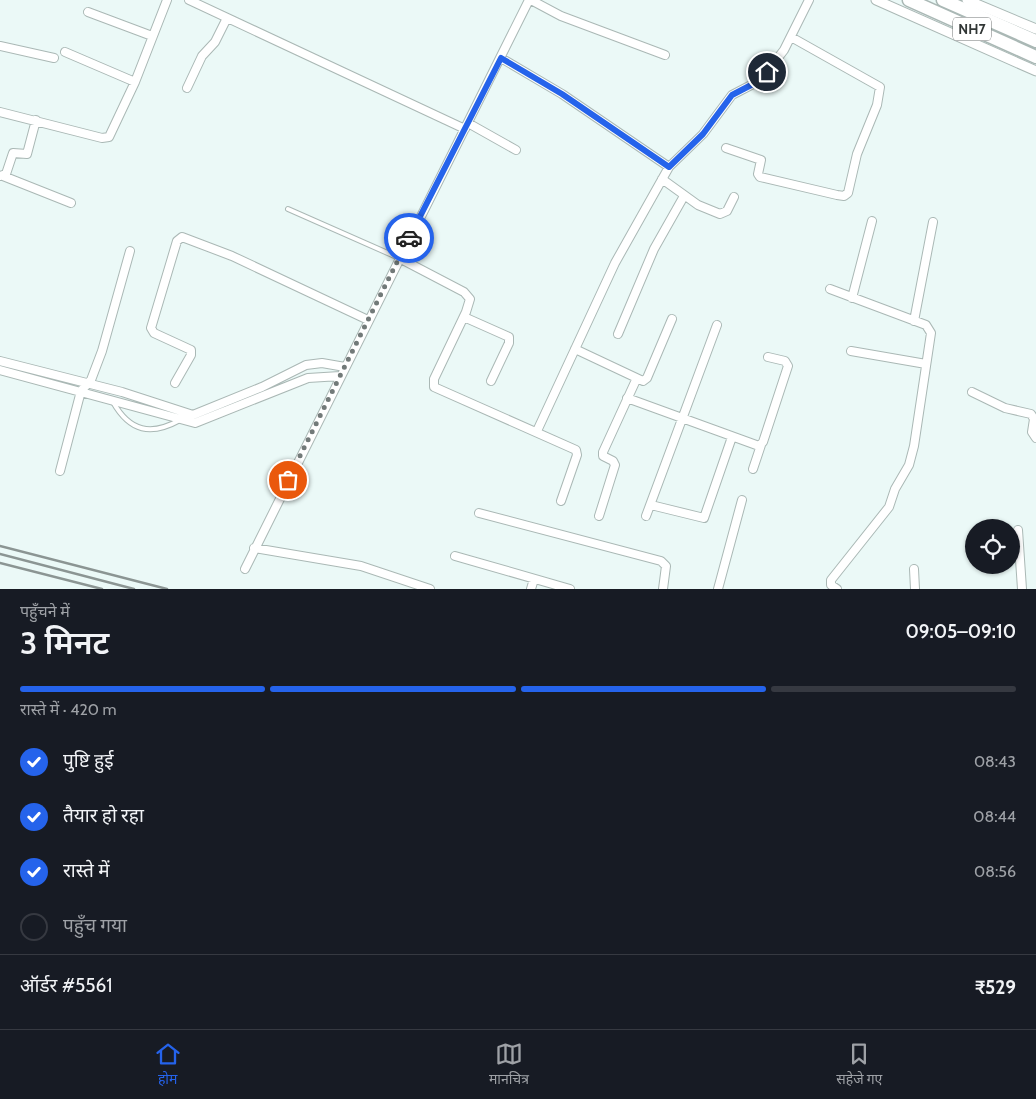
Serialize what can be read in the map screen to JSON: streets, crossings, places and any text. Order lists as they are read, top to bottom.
{
  "streets": {
    "highway": ["NH7"]
  },
  "page": {
    "heading": ["3 मिनट", "पहुँचने में", "09:05–09:10"],
    "panel": ["ऑर्डर #5561", "₹529"],
    "bar": "रास्ते में · 420 m",
    "list": [
      ["पुष्टि हुई", "08:43"],
      ["तैयार हो रहा", "08:44"],
      ["रास्ते में", "08:56"],
      "पहुँच गया"
    ],
    "tabs": ["होम", "मानचित्र", "सहेजे गए"]
  }
}
